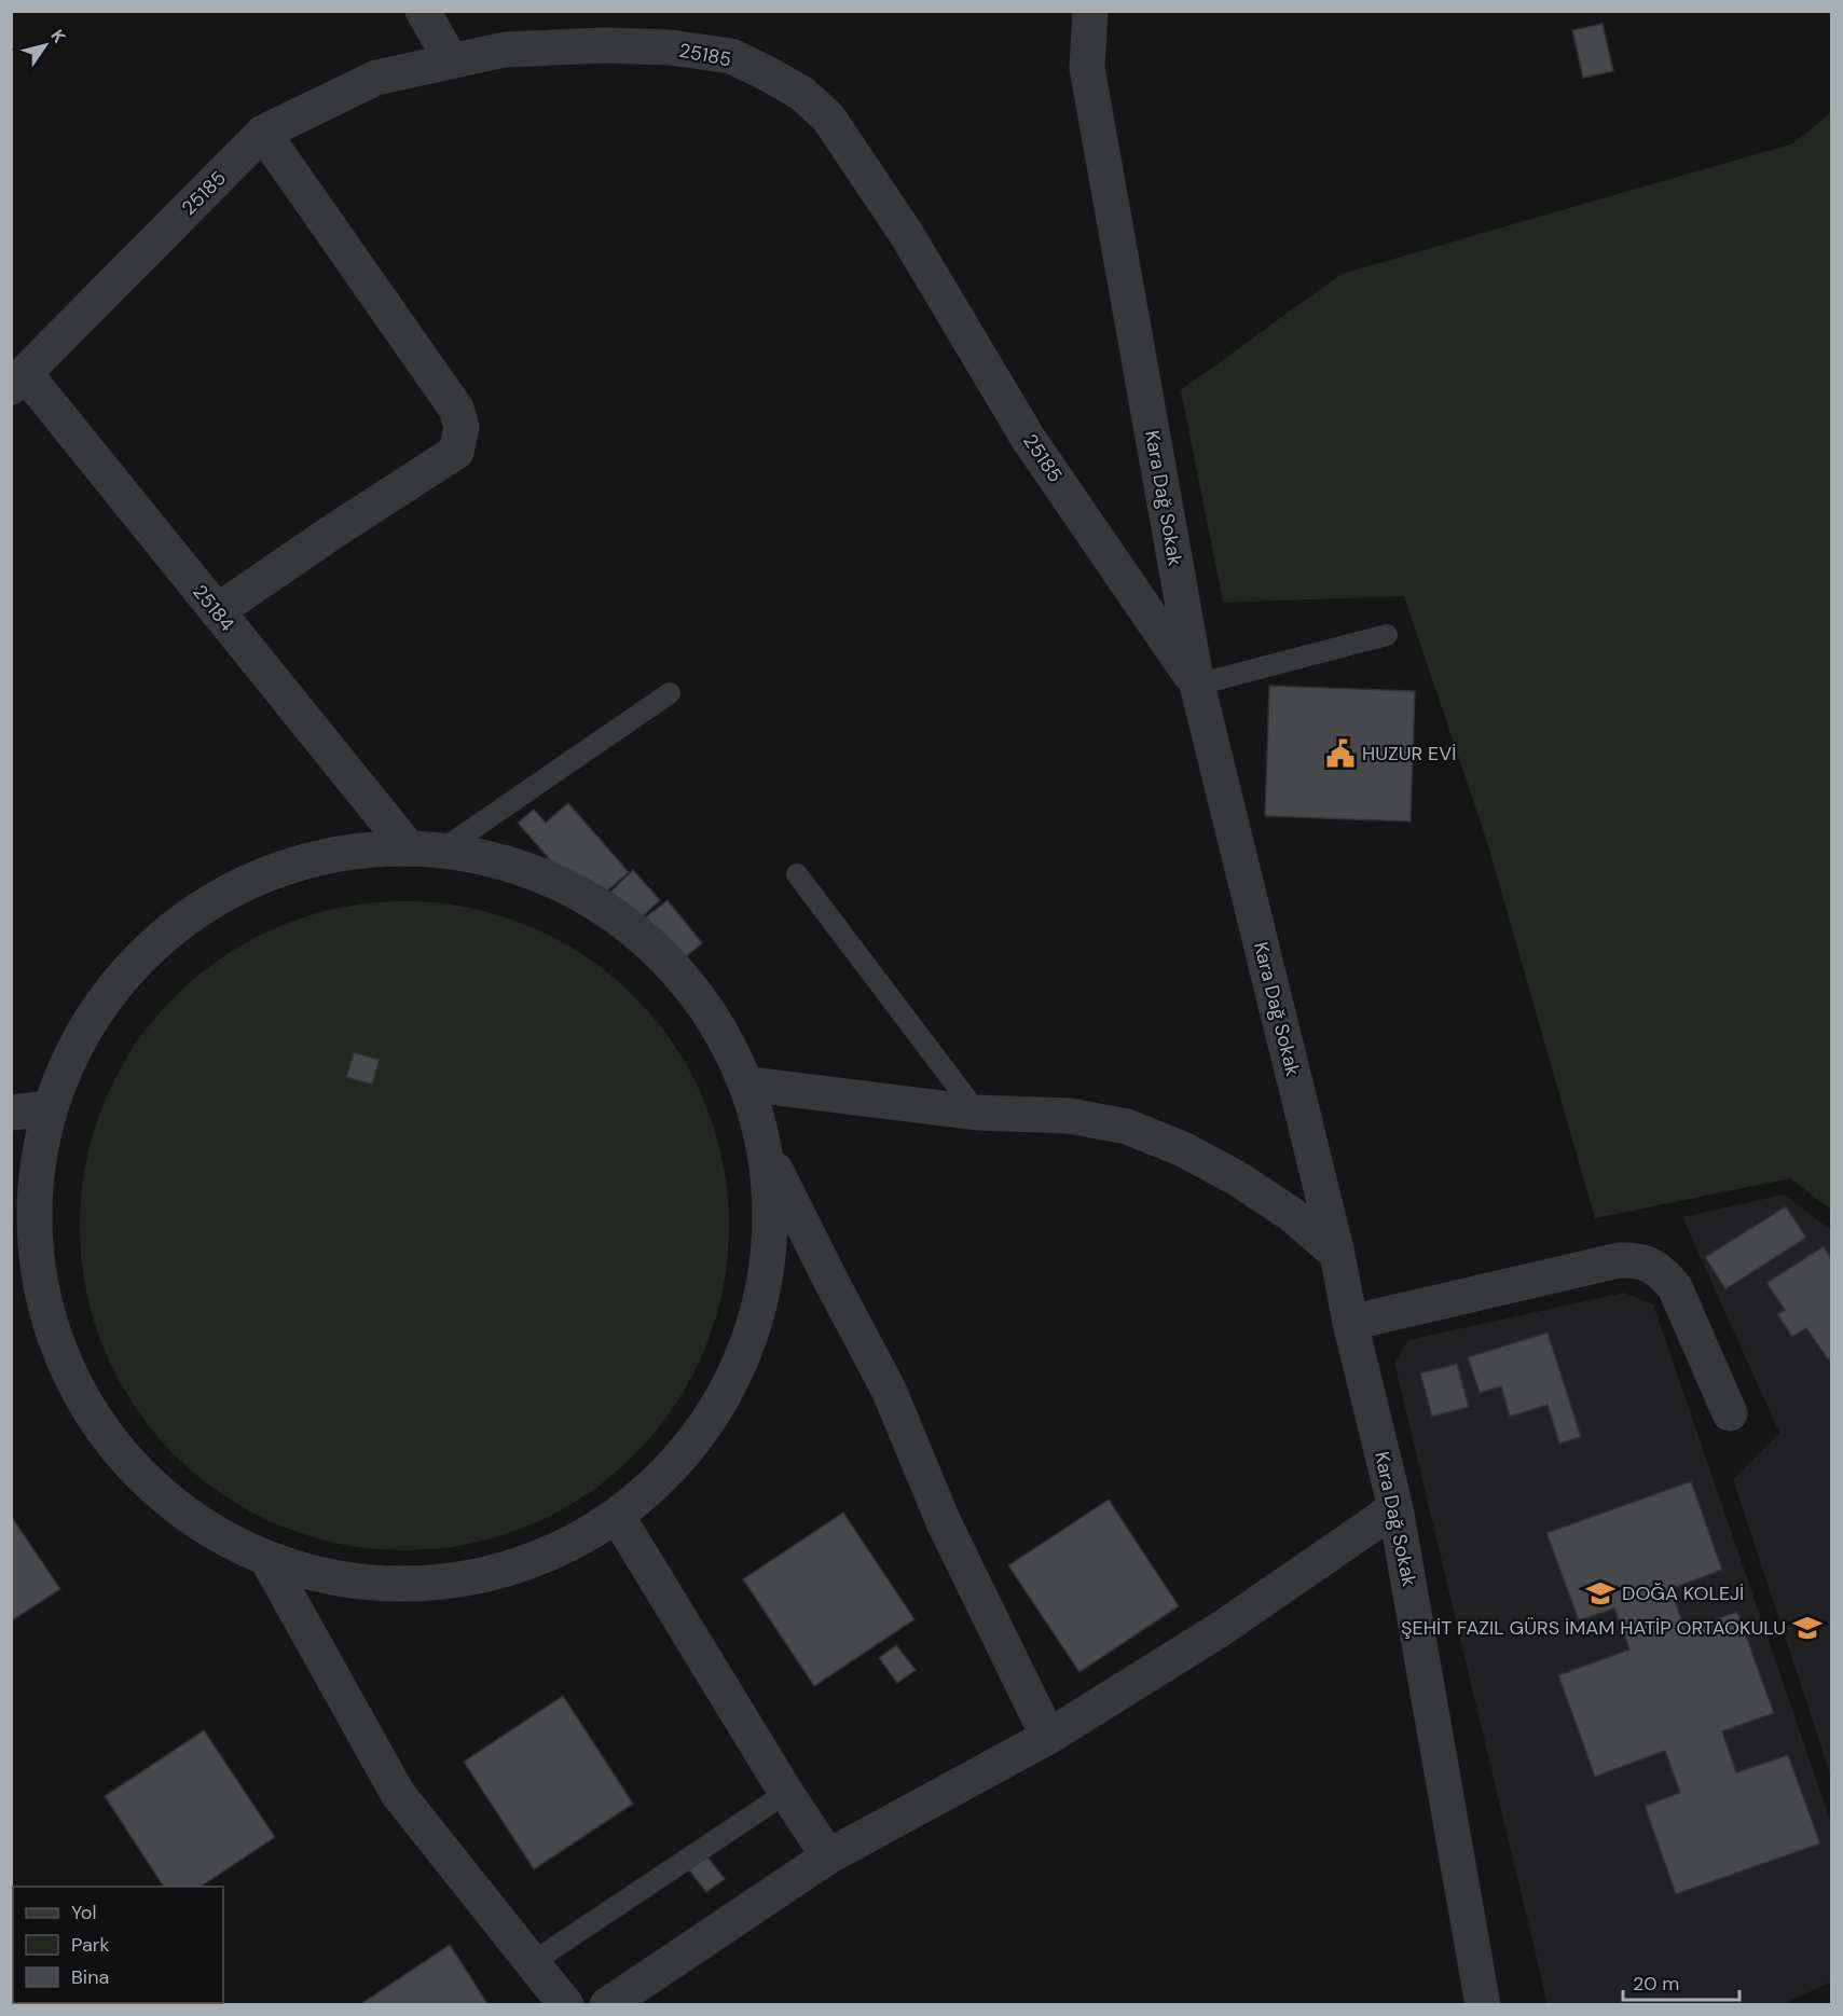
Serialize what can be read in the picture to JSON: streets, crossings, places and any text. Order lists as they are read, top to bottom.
{
  "streets": {
    "street": ["25185", "Kara Dağ Sokak", "25184"]
  },
  "crossings": [
    ["25185", "Kara Dağ Sokak"],
    ["25185", "25184"]
  ],
  "places": {
    "public building": ["HUZUR EVİ"],
    "school or university": ["DOĞA KOLEJİ", "ŞEHİT FAZIL GÜRS İMAM HATİP ORTAOKULU"]
  },
  "legend": ["Yol", "Park", "Bina"],
  "scale_bar": "20 m",
  "north": "top right"
}
